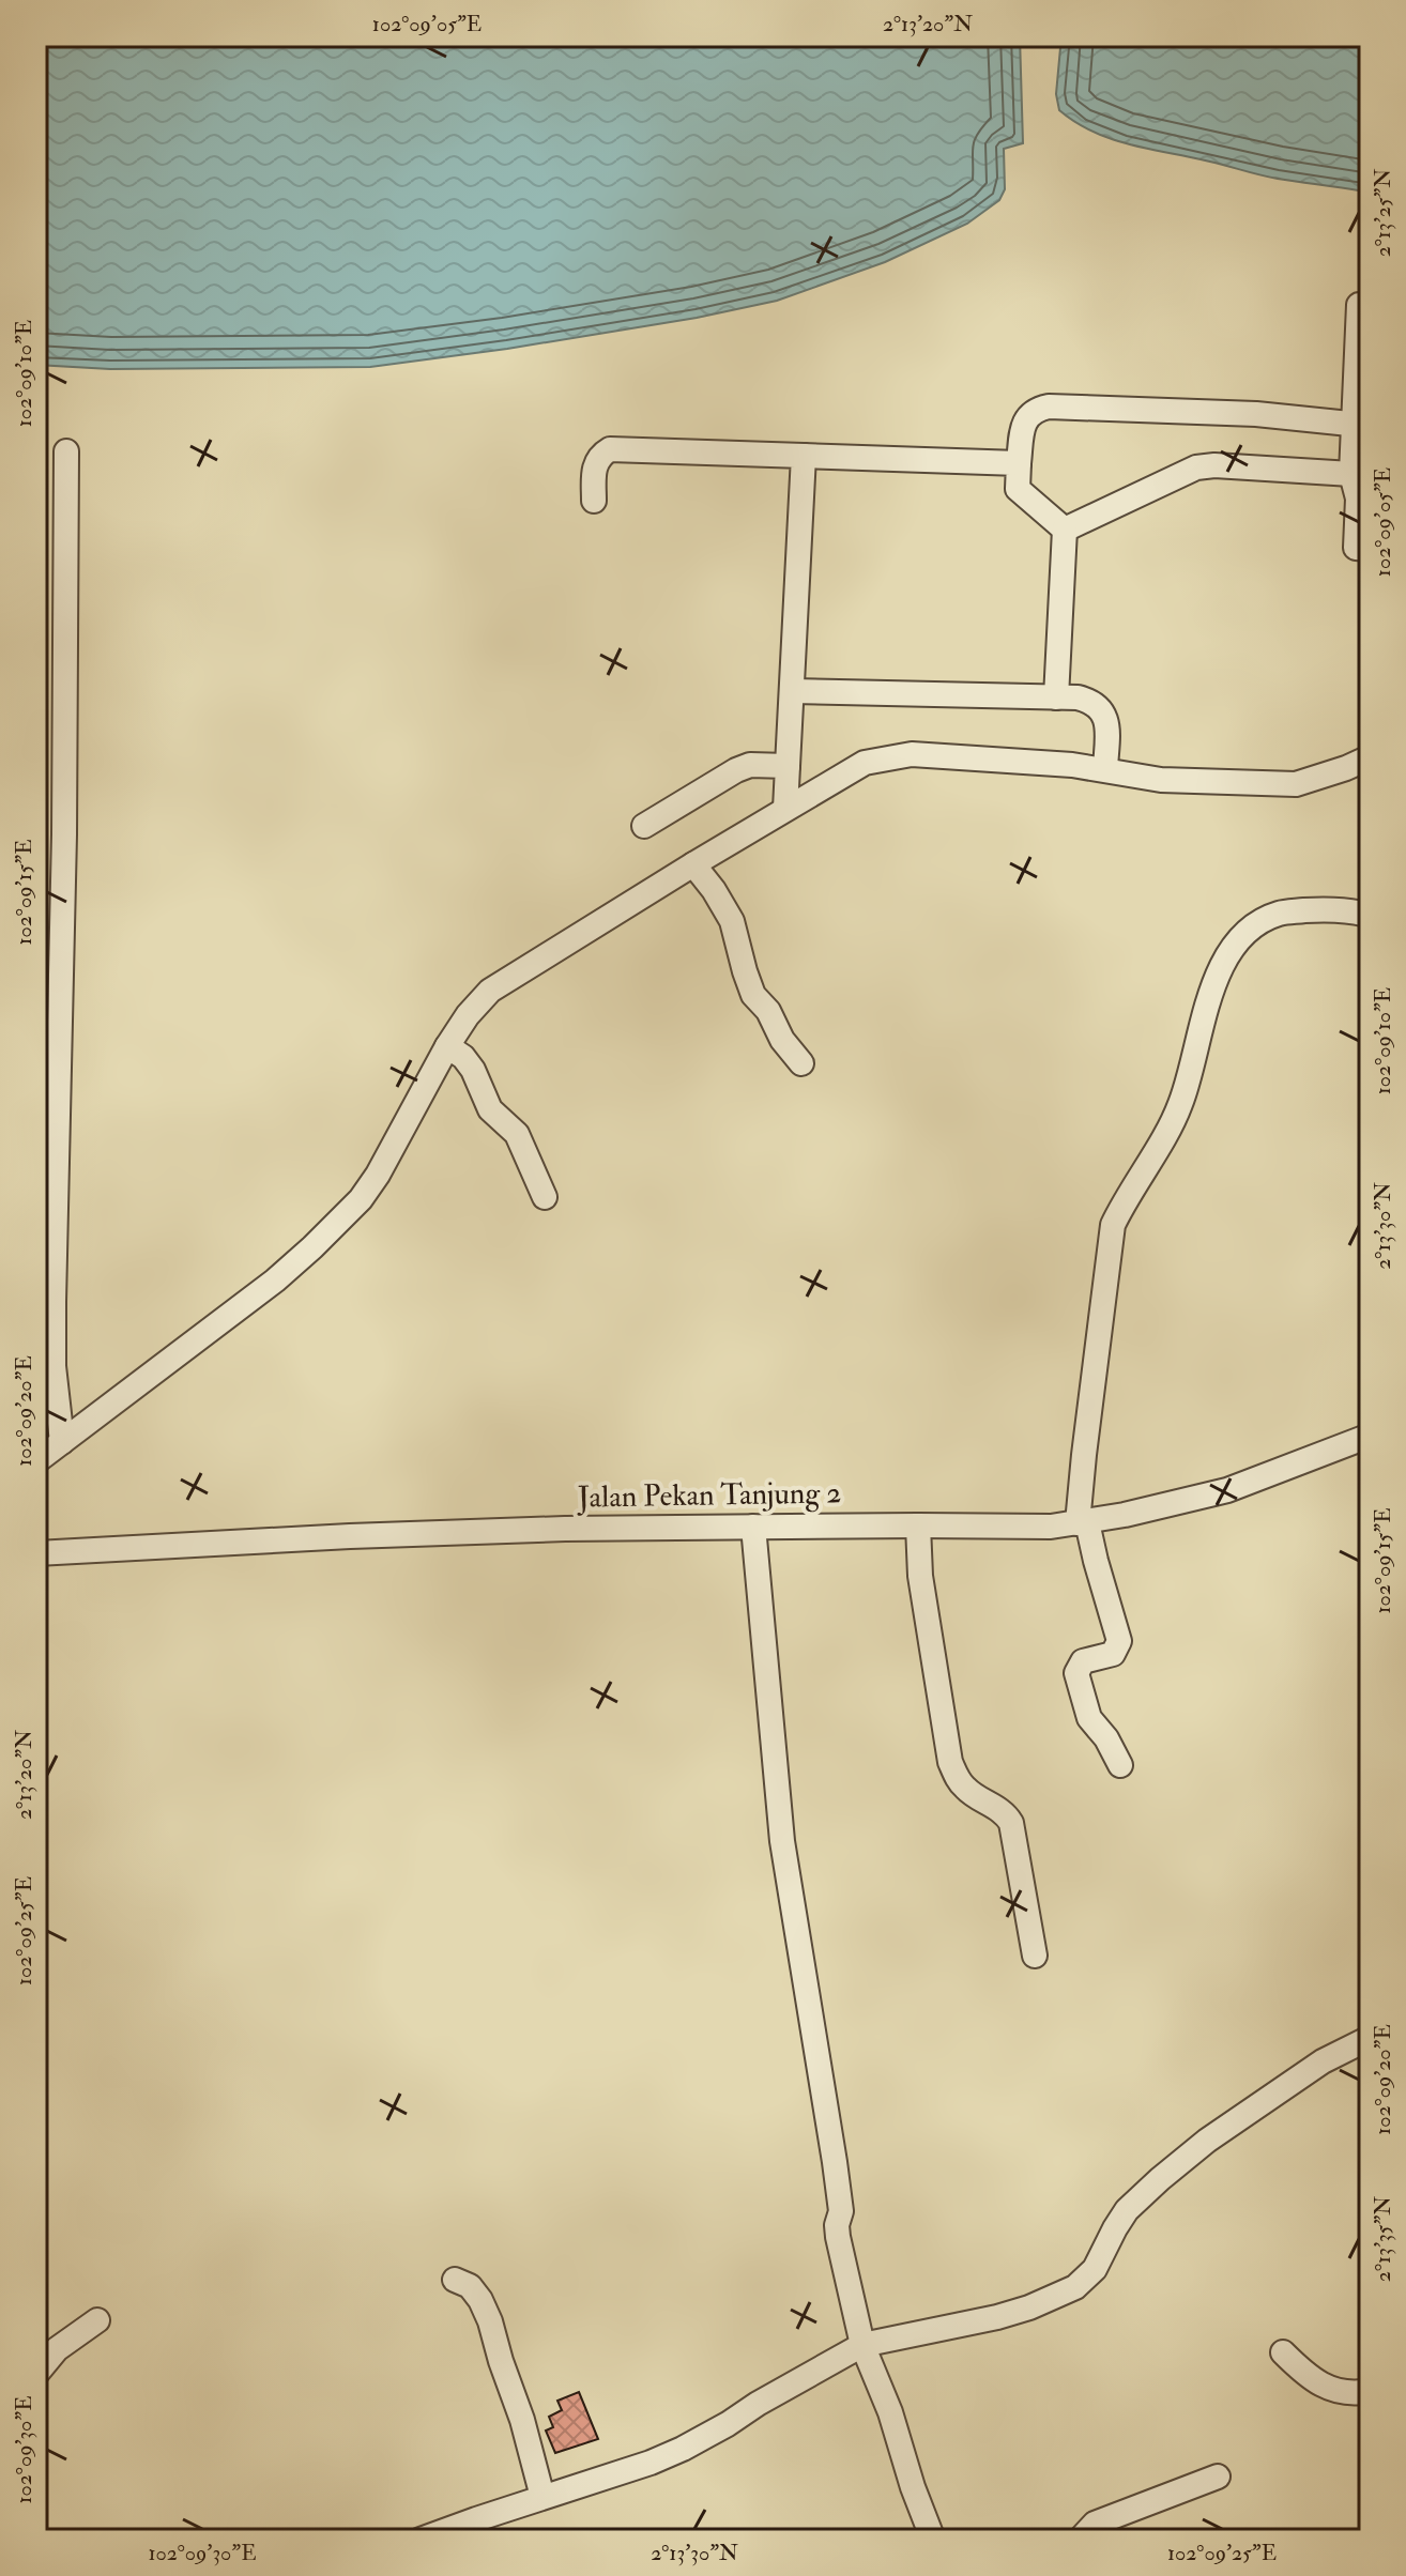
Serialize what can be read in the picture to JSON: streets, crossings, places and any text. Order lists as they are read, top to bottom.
{
  "streets": {
    "street": ["Jalan Pekan Tanjung 2"]
  },
  "coordinates": [
    "102°09'05\"E",
    "2°13'20\"N",
    "2°13'25\"N",
    "102°09'10\"E",
    "102°09'15\"E",
    "2°13'30\"N",
    "102°09'20\"E",
    "102°09'25\"E",
    "2°13'35\"N",
    "102°09'30\"E"
  ]
}
